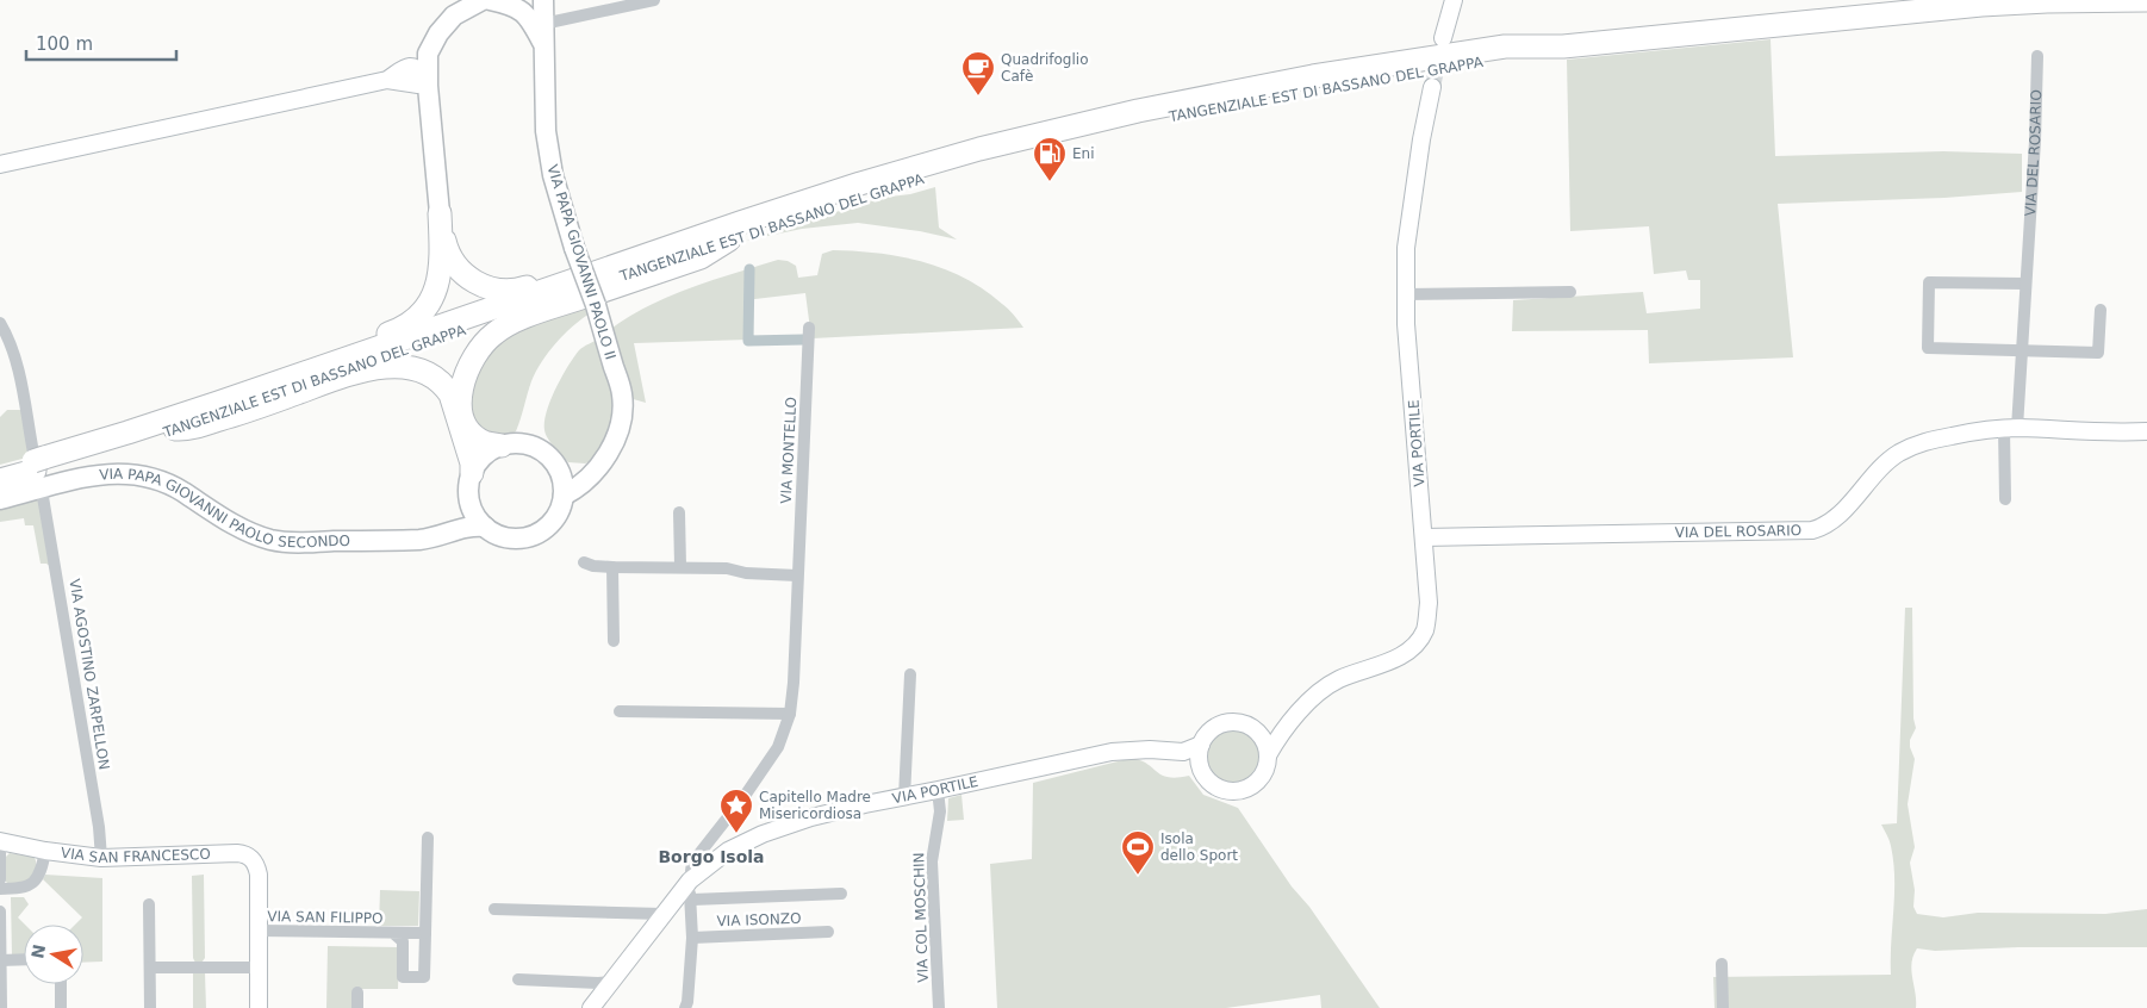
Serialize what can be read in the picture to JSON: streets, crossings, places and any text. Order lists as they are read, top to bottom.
{
  "streets": {
    "highway": ["TANGENZIALE EST DI BASSANO DEL GRAPPA"],
    "main road": ["VIA PAPA GIOVANNI PAOLO II", "VIA PAPA GIOVANNI PAOLO SECONDO"],
    "street": [
      "VIA DEL ROSARIO",
      "VIA PORTILE",
      "VIA MONTELLO",
      "VIA AGOSTINO ZARPELLON",
      "VIA SAN FRANCESCO",
      "VIA SAN FILIPPO",
      "VIA COL MOSCHIN",
      "VIA ISONZO"
    ]
  },
  "crossings": [
    ["VIA DEL ROSARIO", "VIA PORTILE"],
    ["VIA PAPA GIOVANNI PAOLO II", "VIA PAPA GIOVANNI PAOLO SECONDO"],
    ["VIA PORTILE", "VIA MONTELLO"],
    ["VIA PORTILE", "VIA COL MOSCHIN"],
    ["VIA AGOSTINO ZARPELLON", "VIA SAN FRANCESCO"],
    ["VIA SAN FRANCESCO", "VIA SAN FILIPPO"]
  ],
  "districts": ["Borgo Isola"],
  "places": {
    "cafe": ["Quadrifoglio Cafè"],
    "fuel station": ["Eni"],
    "place": ["Capitello Madre Misericordiosa"],
    "sports": ["Isola dello Sport"]
  },
  "scale_bar": "100 m",
  "north": "left"
}
